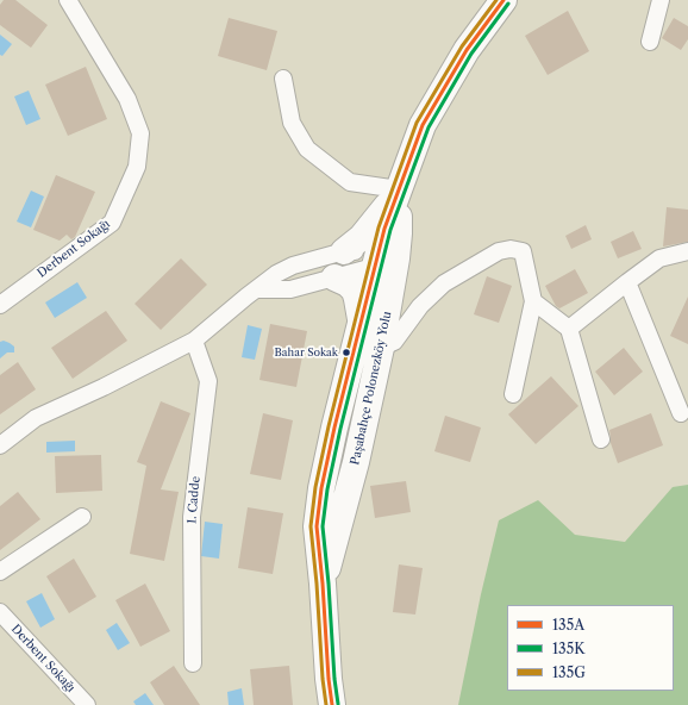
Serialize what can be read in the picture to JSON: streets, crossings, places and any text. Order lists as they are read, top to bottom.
{
  "streets": {
    "main road": ["Paşabahçe Polonezköy Yolu"],
    "street": ["Derbent Sokağı", "1. Cadde"]
  },
  "places": ["Bahar Sokak"],
  "lines": ["transit line 135A", "transit line 135G", "transit line 135K"],
  "legend": ["135A", "135K", "135G"]
}
